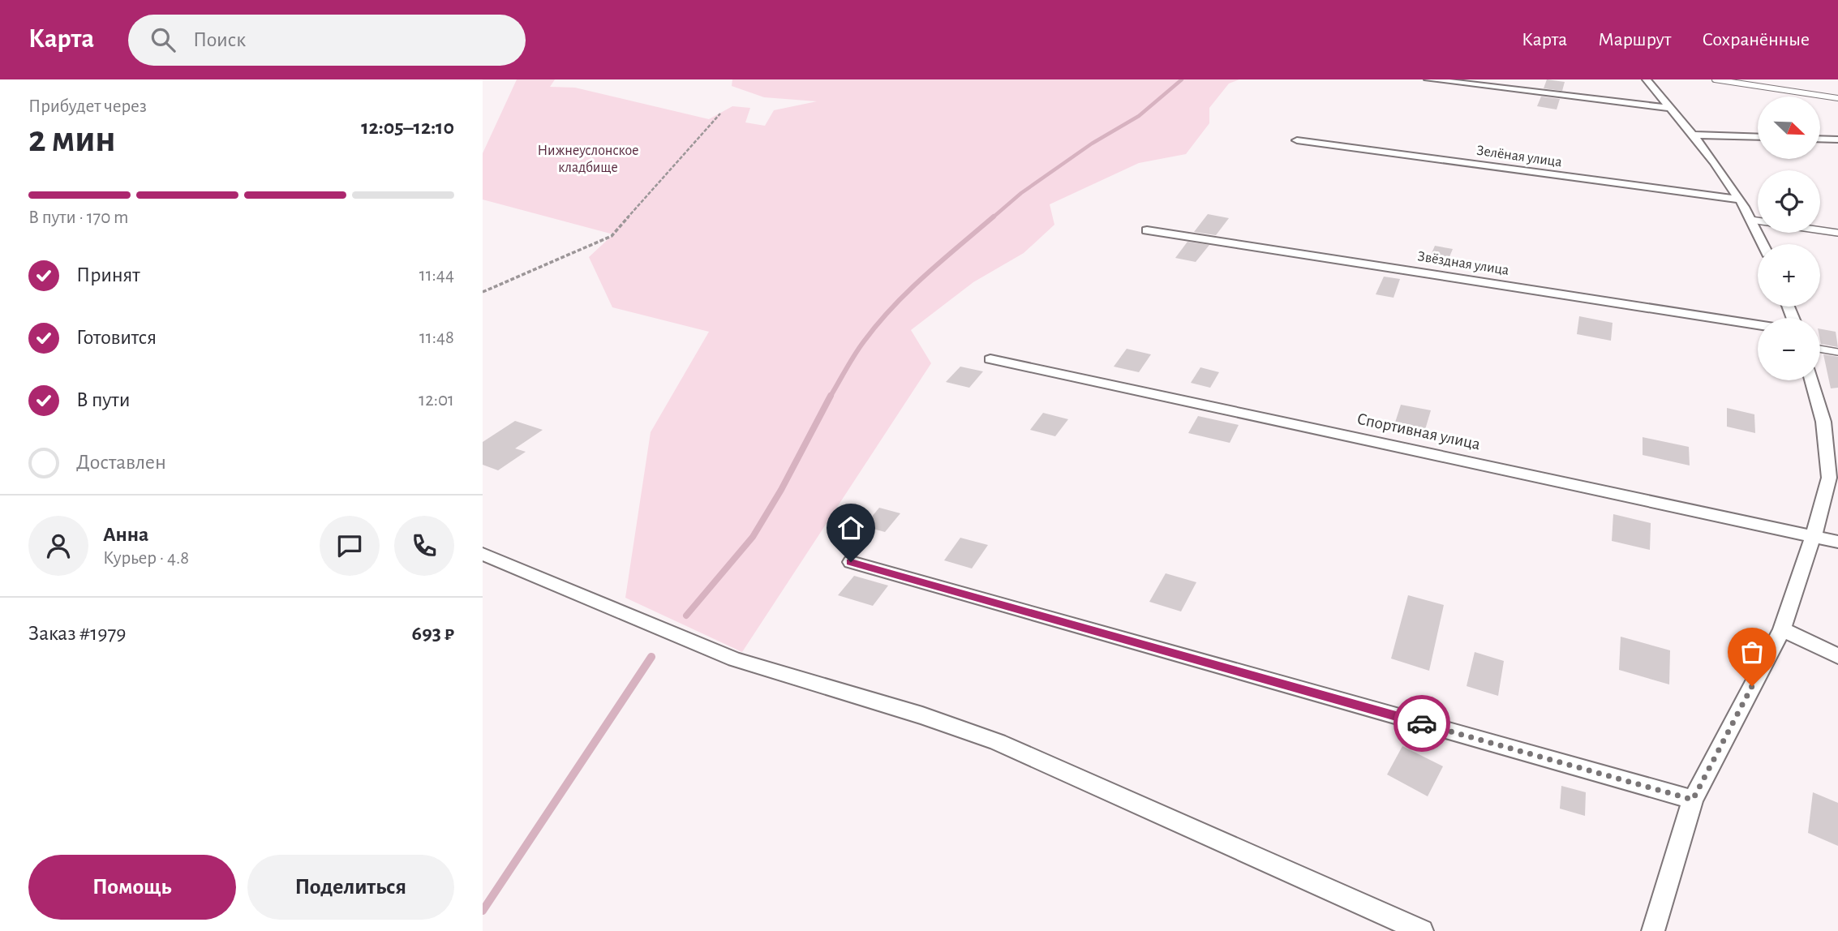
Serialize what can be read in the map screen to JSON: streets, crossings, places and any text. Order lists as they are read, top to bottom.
{
  "streets": {
    "street": ["Зелёная улица", "Звёздная улица", "Спортивная улица"]
  },
  "parks": ["Нижнеуслонское кладбище"],
  "north": "bottom right",
  "page": {
    "header": "Карта",
    "search": "Поиск",
    "nav": ["Карта", "Маршрут", "Сохранённые"],
    "heading": ["2 мин", "Прибудет через", "12:05–12:10"],
    "panel": [
      "Анна",
      "Курьер · 4.8",
      "Заказ #1979",
      "693 ₽"
    ],
    "map_buttons": ["+", "−"],
    "bar": "В пути · 170 m",
    "list": [
      ["Принят", "11:44"],
      ["Готовится", "11:48"],
      ["В пути", "12:01"],
      "Доставлен"
    ],
    "buttons": ["Помощь", "Поделиться"]
  }
}
